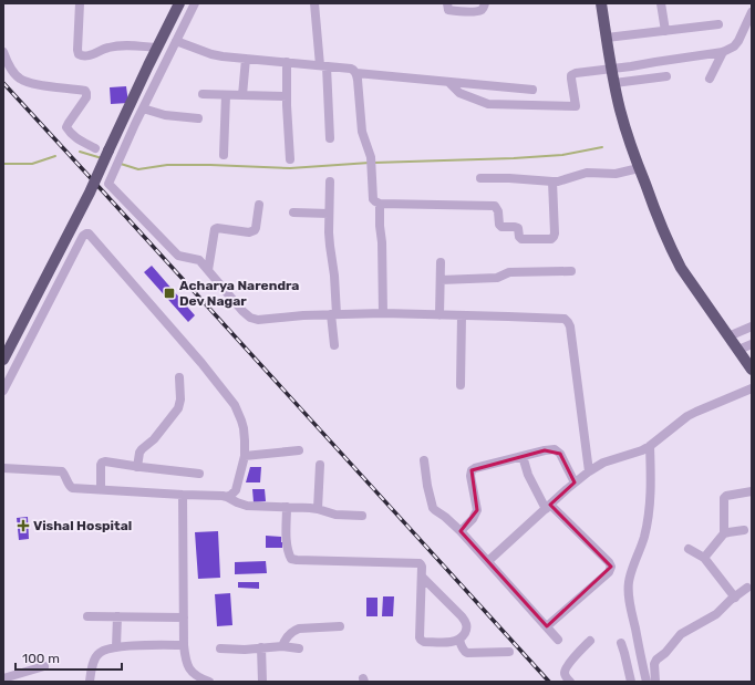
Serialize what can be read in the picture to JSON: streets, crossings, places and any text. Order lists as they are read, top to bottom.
{
  "places": {
    "transit": ["Acharya Narendra Dev Nagar"],
    "health": ["Vishal Hospital"]
  },
  "scale_bar": "100 m"
}
